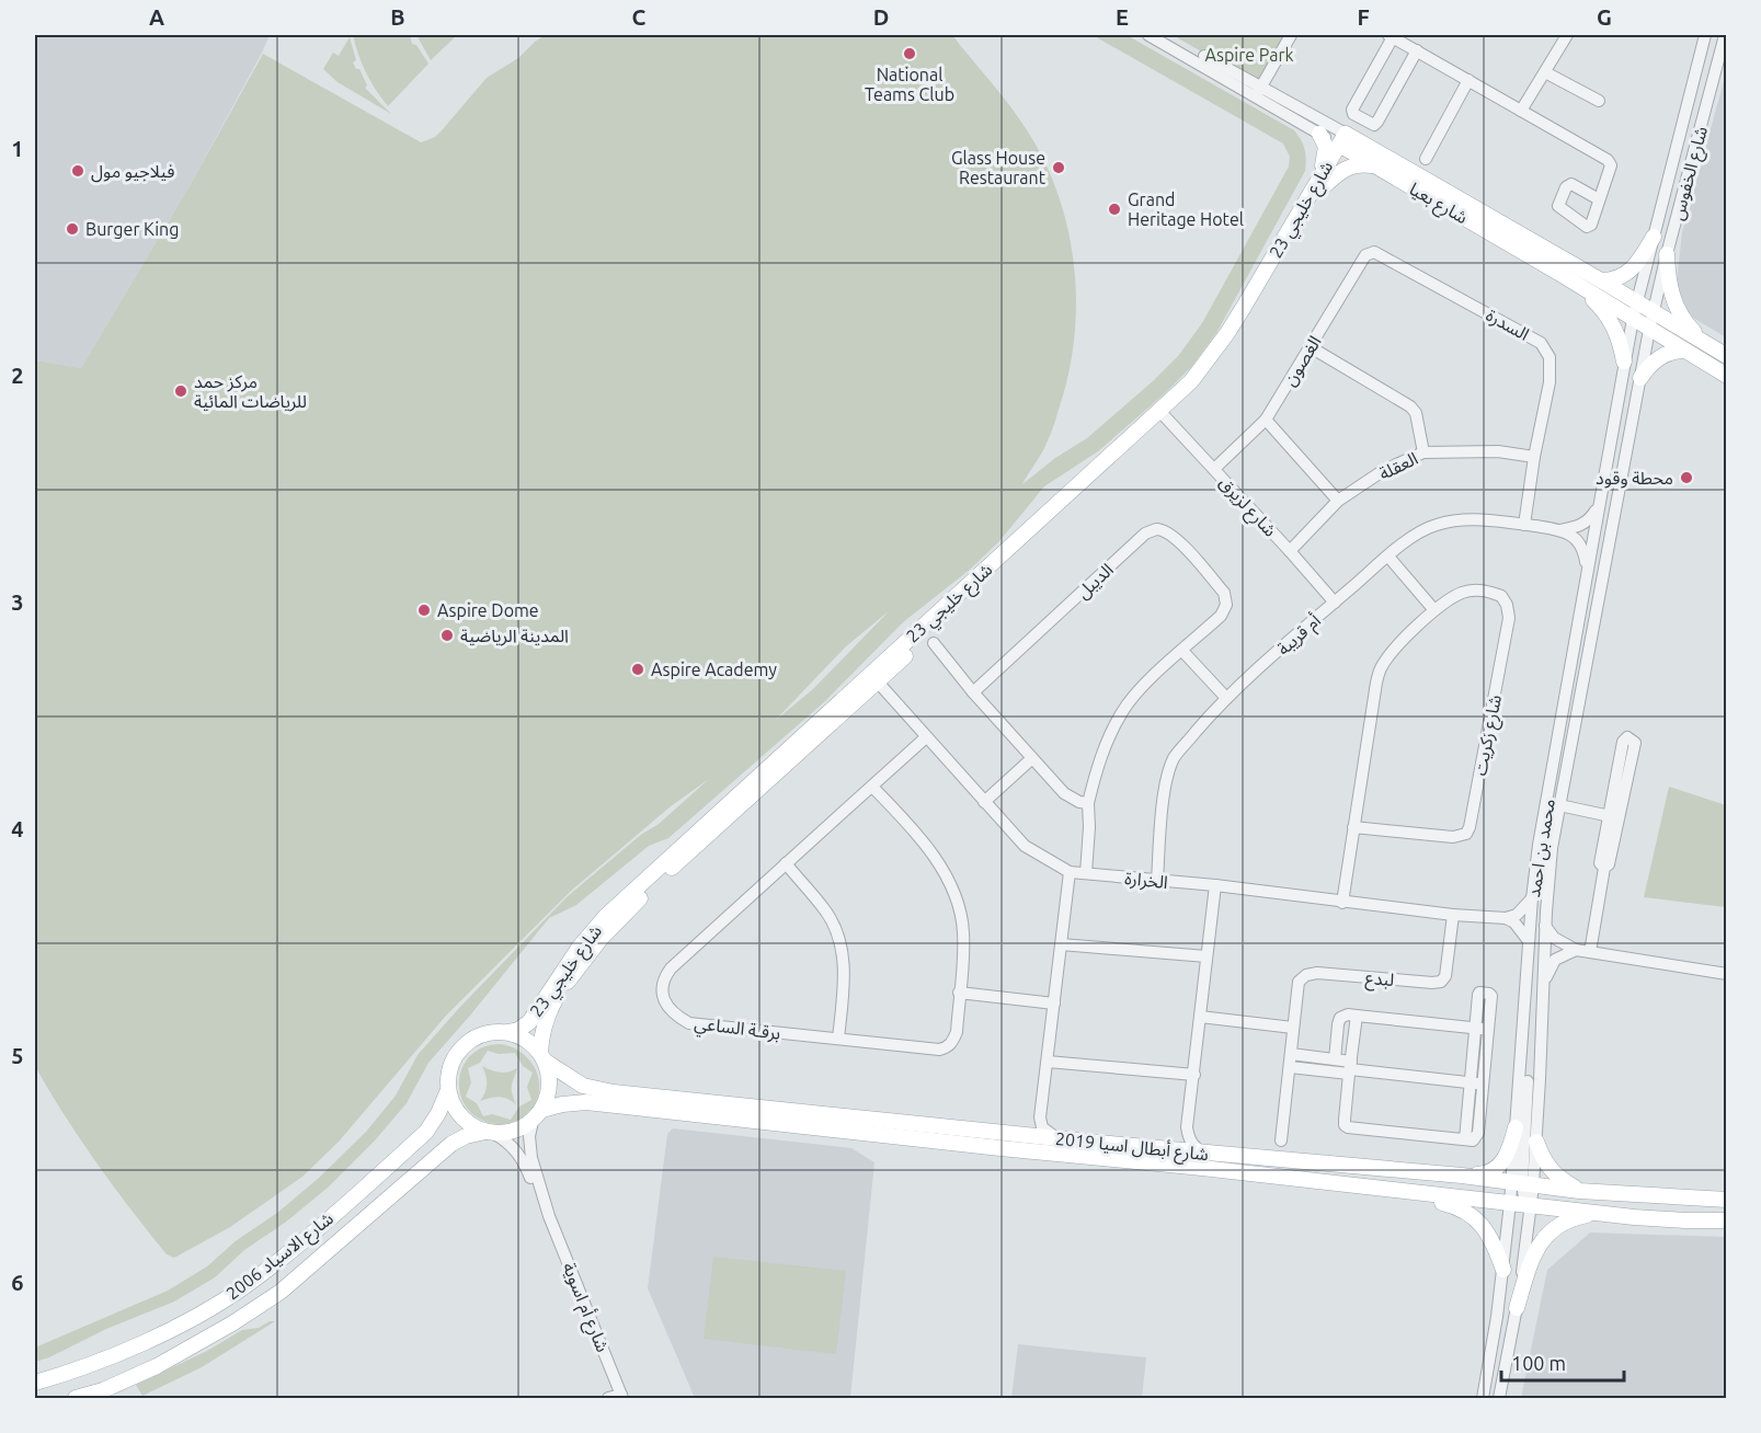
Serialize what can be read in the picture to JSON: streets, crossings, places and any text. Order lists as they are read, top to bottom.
{
  "streets": {
    "main road": [
      "شارع بعيا",
      "شارع خليجي 23",
      "شارع أبطال اسيا 2019",
      "شارع الاسياد 2006"
    ],
    "street": [
      "شارع الخفوس",
      "السدرة",
      "الغصون",
      "العقلة",
      "شارع لزيرق",
      "الديبل",
      "أم قريبة",
      "شارع زكريت",
      "محمد بن احمد",
      "الخرارة",
      "لبدع",
      "برقـة الساعي",
      "شارع أم اسوية"
    ]
  },
  "crossings": [
    ["شارع الخفوس", "شارع بعيا"],
    ["شارع الخفوس", "محمد بن احمد"],
    ["شارع بعيا", "شارع خليجي 23"],
    ["شارع بعيا", "محمد بن احمد"],
    ["شارع خليجي 23", "شارع لزيرق"],
    ["شارع خليجي 23", "الخرارة"],
    ["شارع خليجي 23", "شارع أبطال اسيا 2019"],
    ["شارع خليجي 23", "شارع الاسياد 2006"],
    ["شارع خليجي 23", "شارع أم اسوية"],
    ["السدرة", "الغصون"],
    ["السدرة", "العقلة"],
    ["السدرة", "أم قريبة"],
    ["الغصون", "شارع لزيرق"],
    ["العقلة", "شارع لزيرق"],
    ["شارع لزيرق", "أم قريبة"],
    ["الديبل", "الخرارة"],
    ["أم قريبة", "محمد بن احمد"],
    ["أم قريبة", "الخرارة"],
    ["شارع زكريت", "الخرارة"],
    ["محمد بن احمد", "شارع أبطال اسيا 2019"],
    ["الخرارة", "لبدع"],
    ["الخرارة", "برقـة الساعي"],
    ["شارع أبطال اسيا 2019", "شارع الاسياد 2006"],
    ["شارع أبطال اسيا 2019", "شارع أم اسوية"],
    ["شارع الاسياد 2006", "شارع أم اسوية"]
  ],
  "parks": ["Aspire Park"],
  "places": [
    "National Teams Club",
    "Glass House Restaurant",
    "فيلاجيو مول",
    "Grand Heritage Hotel",
    "Burger King",
    "مركز حمد للرياضات المائية",
    "محطة وقود",
    "Aspire Dome",
    "المدينة الرياضية",
    "Aspire Academy"
  ],
  "scale_bar": "100 m",
  "grid": {
    "columns": [
      "A",
      "B",
      "C",
      "D",
      "E",
      "F",
      "G"
    ],
    "rows": [
      "1",
      "2",
      "3",
      "4",
      "5",
      "6"
    ]
  }
}
